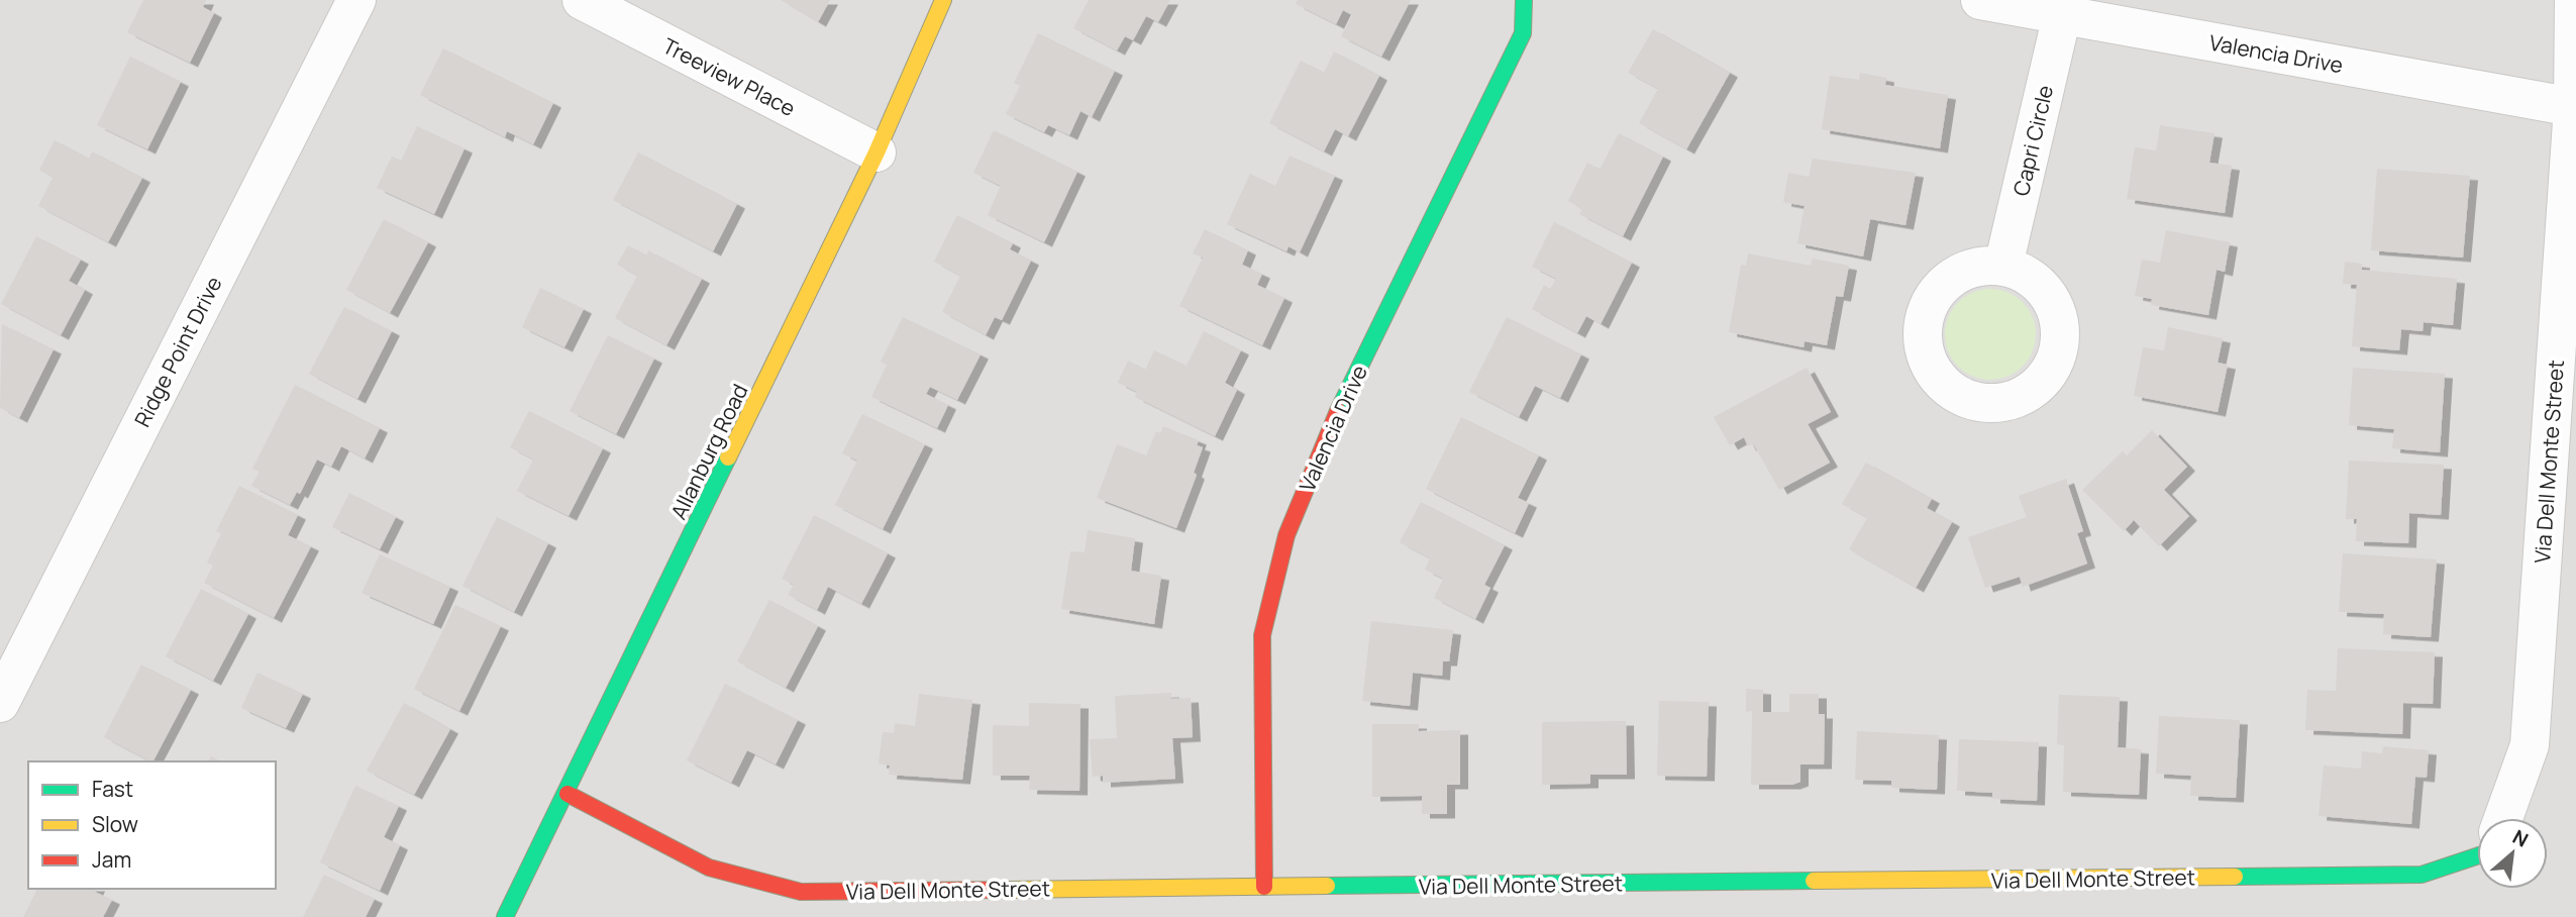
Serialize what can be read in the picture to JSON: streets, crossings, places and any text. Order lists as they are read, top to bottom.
{
  "streets": {
    "street": [
      "Valencia Drive",
      "Treeview Place",
      "Capri Circle",
      "Ridge Point Drive",
      "Allanburg Road",
      "Via Dell Monte Street"
    ]
  },
  "crossings": [
    ["Valencia Drive", "Capri Circle"],
    ["Valencia Drive", "Via Dell Monte Street"],
    ["Treeview Place", "Allanburg Road"],
    ["Allanburg Road", "Via Dell Monte Street"]
  ],
  "legend": ["Fast", "Slow", "Jam"],
  "north": "top right"
}
